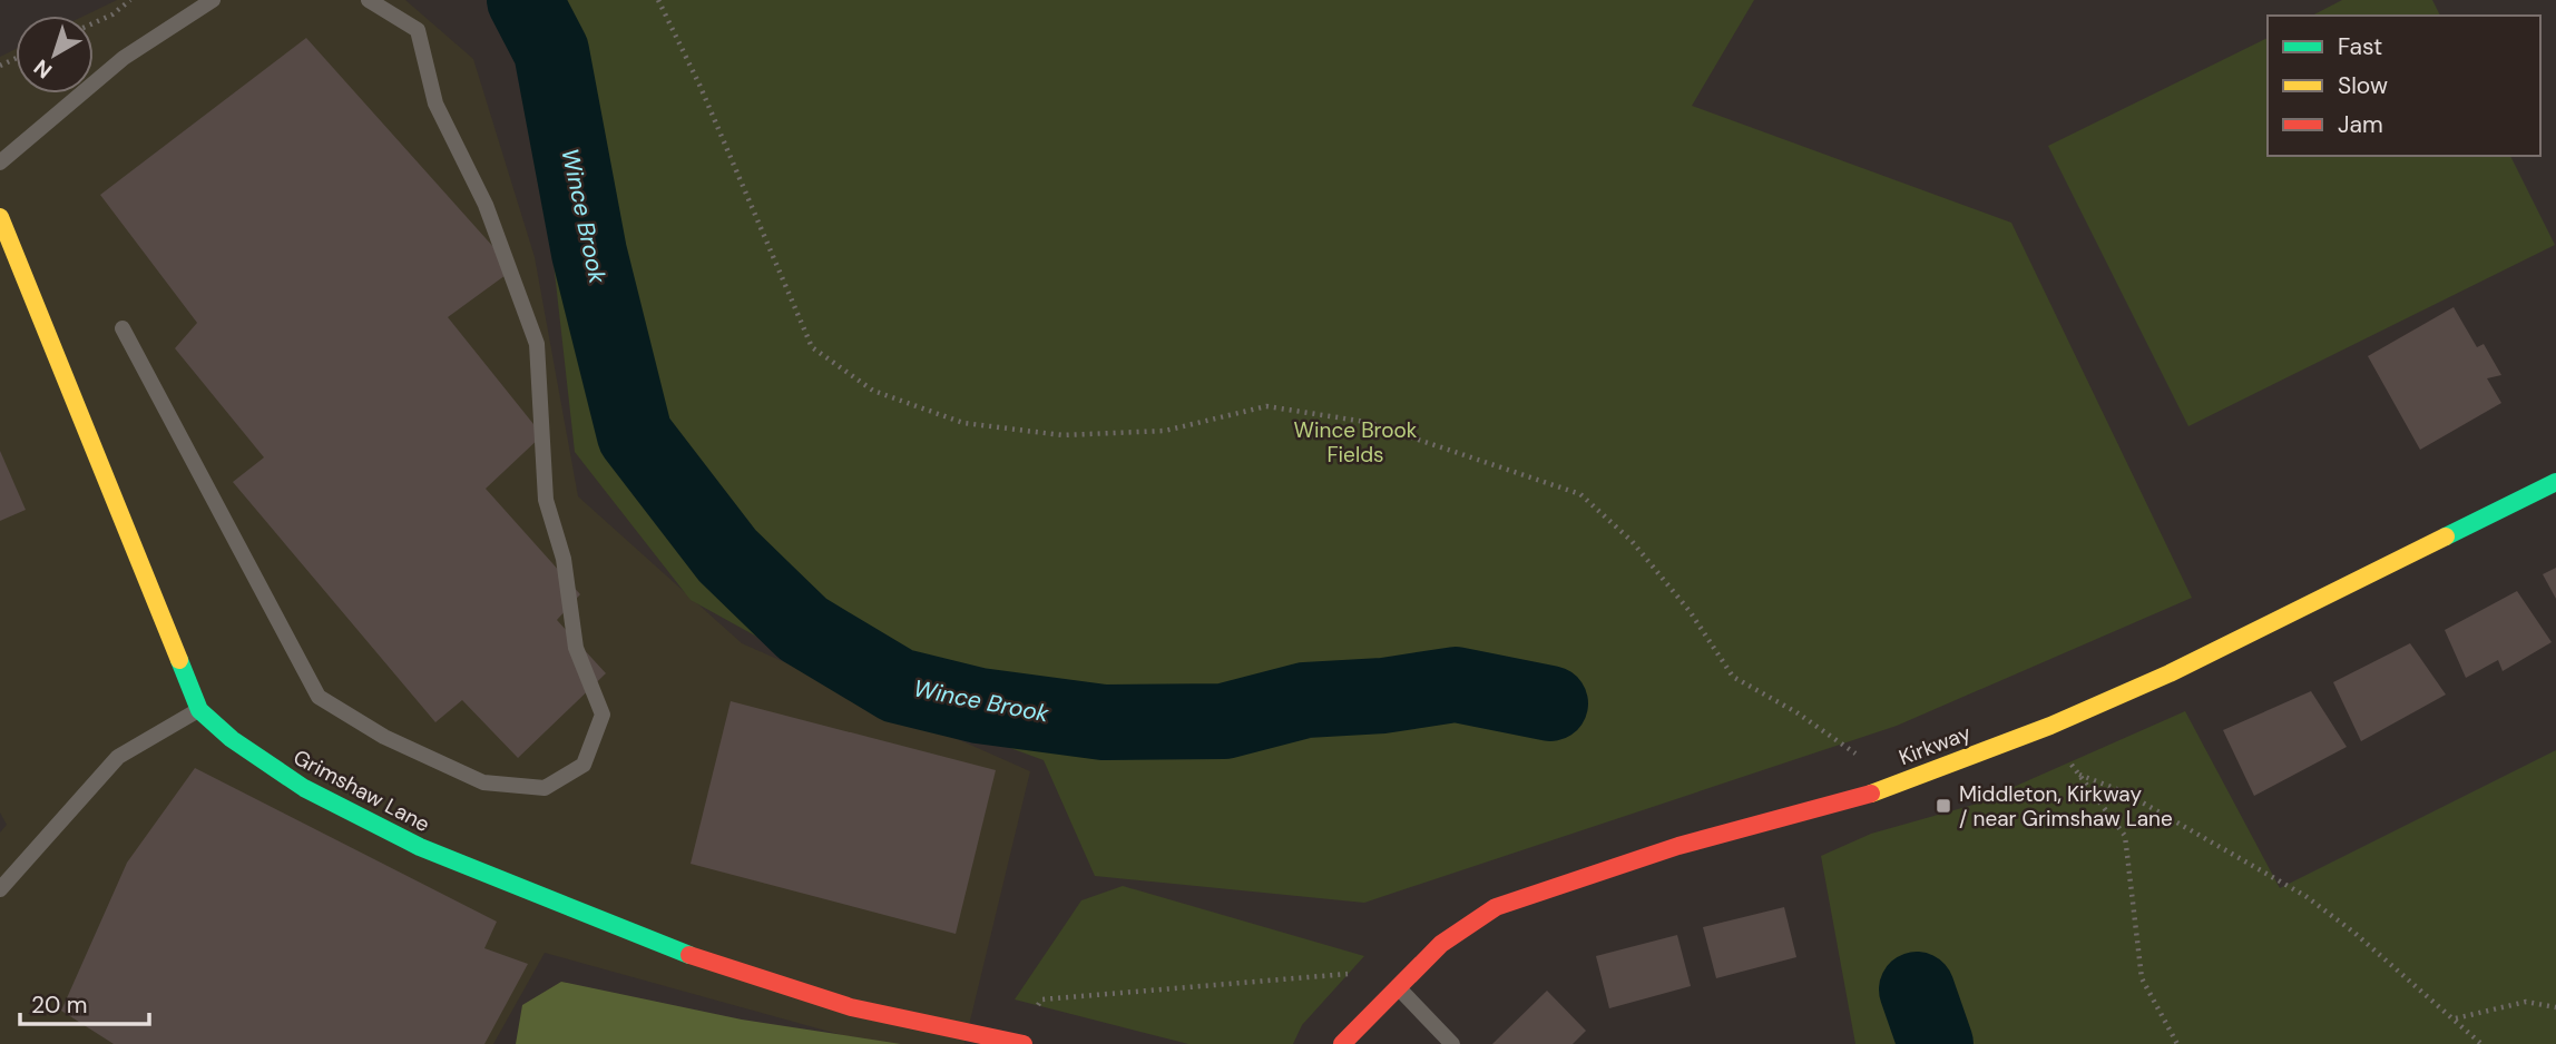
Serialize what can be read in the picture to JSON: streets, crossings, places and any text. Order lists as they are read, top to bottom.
{
  "streets": {
    "main road": ["Kirkway", "Grimshaw Lane"]
  },
  "water": ["Wince Brook"],
  "parks": ["Wince Brook Fields"],
  "places": {
    "transit": ["Middleton, Kirkway / near Grimshaw Lane"]
  },
  "legend": ["Fast", "Slow", "Jam"],
  "scale_bar": "20 m",
  "north": "bottom left"
}
